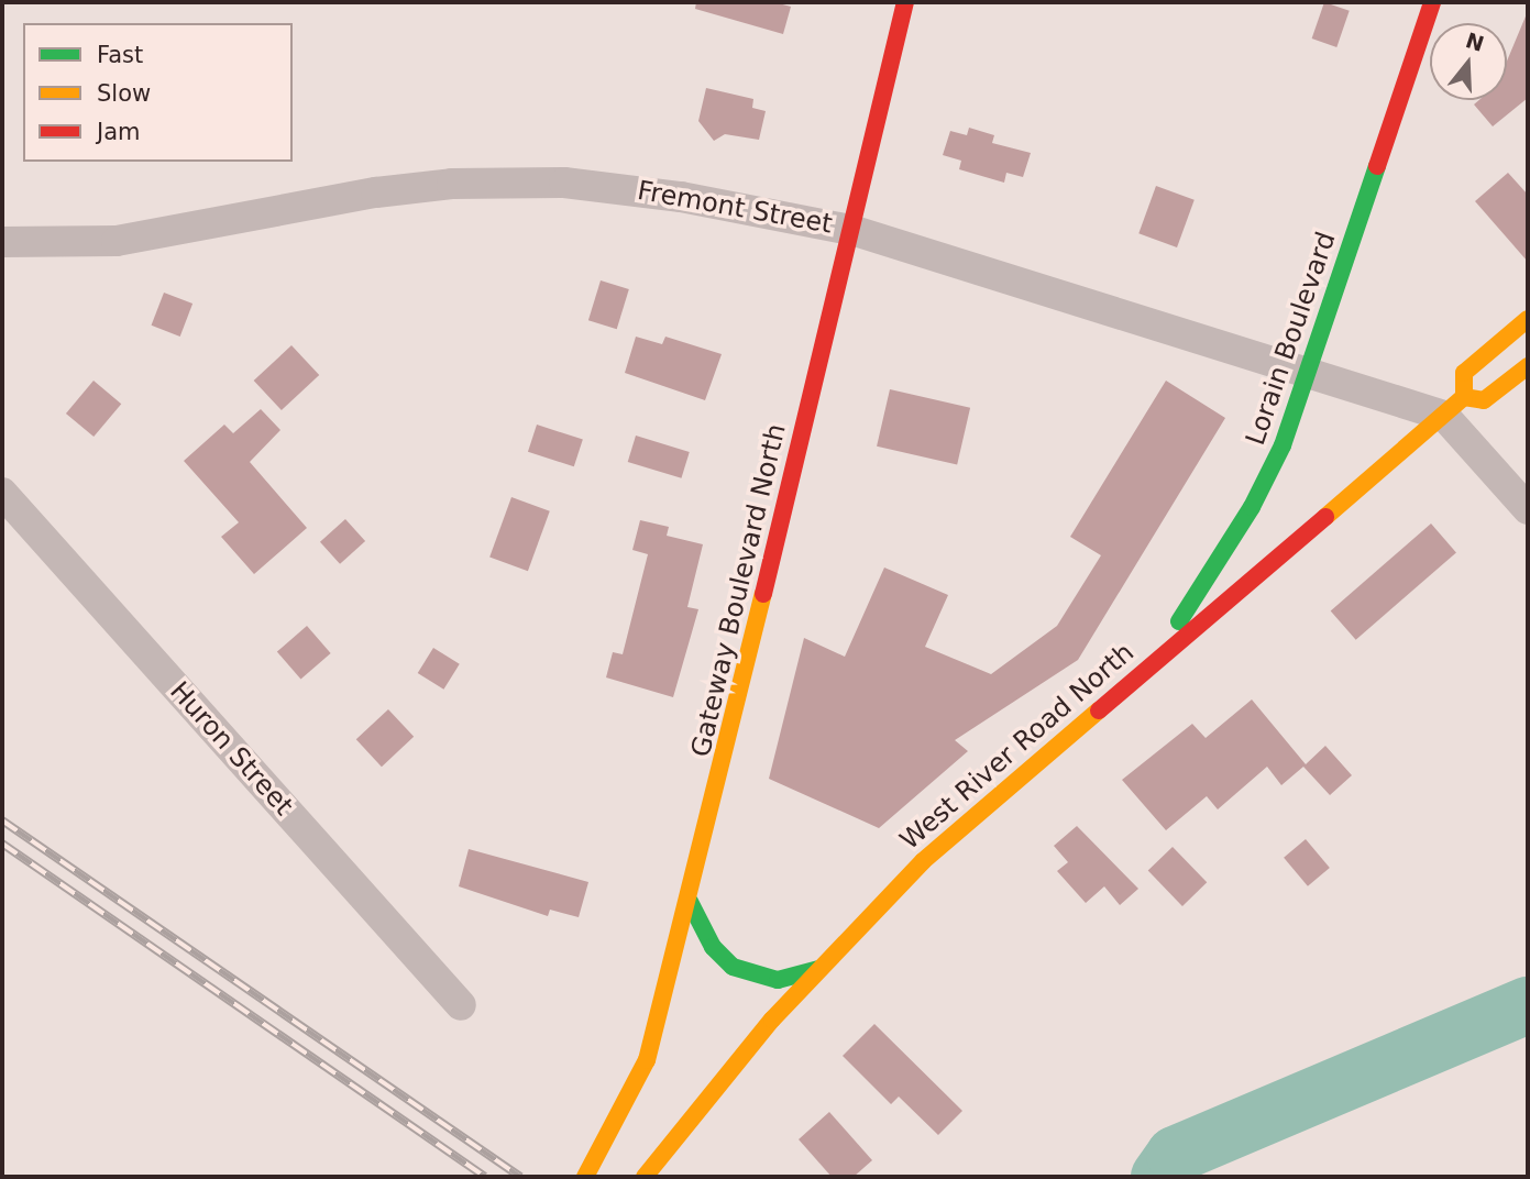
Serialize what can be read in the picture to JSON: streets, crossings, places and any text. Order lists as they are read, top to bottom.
{
  "streets": {
    "main road": ["Lorain Boulevard", "Gateway Boulevard North", "West River Road North"],
    "street": ["Fremont Street", "Huron Street"]
  },
  "crossings": [
    ["Fremont Street", "Lorain Boulevard"],
    ["Fremont Street", "Gateway Boulevard North"],
    ["Fremont Street", "West River Road North"],
    ["Lorain Boulevard", "West River Road North"]
  ],
  "legend": ["Fast", "Slow", "Jam"],
  "north": "top"
}
